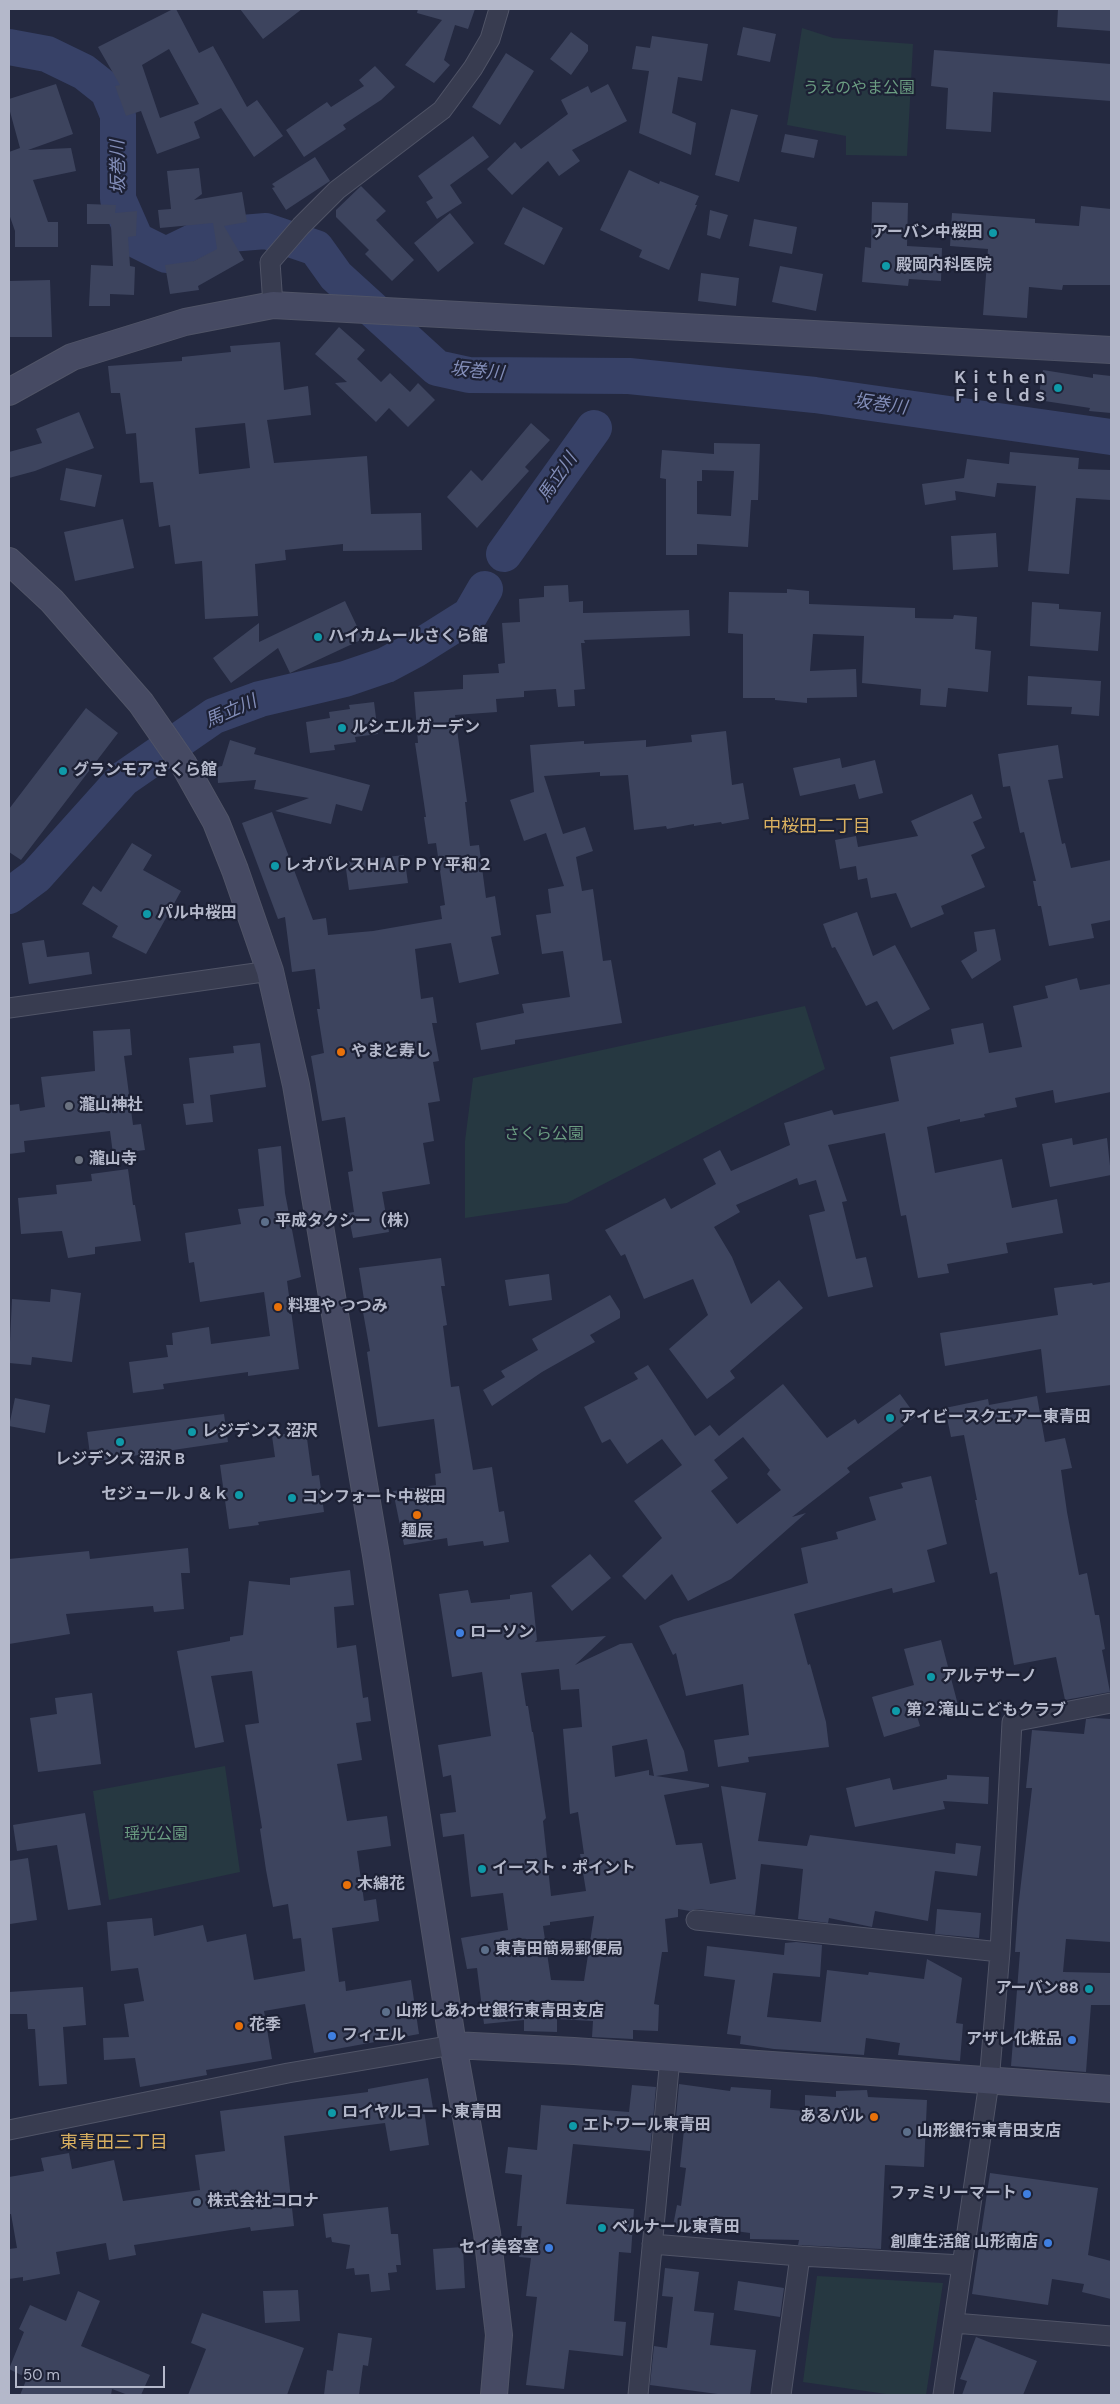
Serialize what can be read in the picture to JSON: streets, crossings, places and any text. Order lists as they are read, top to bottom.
{
  "districts": ["中桜田二丁目", "東青田三丁目"],
  "water": ["坂巻川", "馬立川"],
  "parks": ["うえのやま公園", "さくら公園", "瑶光公園"],
  "places": [
    "アーバン中桜田",
    "殿岡内科医院",
    "Ｋｉｔｈｅｎ Ｆｉｅｌｄｓ",
    "ハイカムールさくら館",
    "ルシエルガーデン",
    "グランモアさくら館",
    "レオパレスＨＡＰＰＹ平和２",
    "パル中桜田",
    "やまと寿し",
    "瀧山神社",
    "瀧山寺",
    "平成タクシー（株）",
    "料理や つつみ",
    "アイビースクエアー東青田",
    "レジデンス 沼沢",
    "レジデンス 沼沢 B",
    "セジュールＪ＆ｋ",
    "コンフォート中桜田",
    "麺辰",
    "ローソン",
    "アルテサーノ",
    "第２滝山こどもクラブ",
    "イースト・ポイント",
    "木綿花",
    "東青田簡易郵便局",
    "アーバン88",
    "山形しあわせ銀行東青田支店",
    "花季",
    "フィエル",
    "アザレ化粧品",
    "ロイヤルコート東青田",
    "あるバル",
    "エトワール東青田",
    "山形銀行東青田支店",
    "ファミリーマート",
    "株式会社コロナ",
    "ベルナール東青田",
    "創庫生活館 山形南店",
    "セイ美容室"
  ],
  "scale_bar": "50 m"
}
